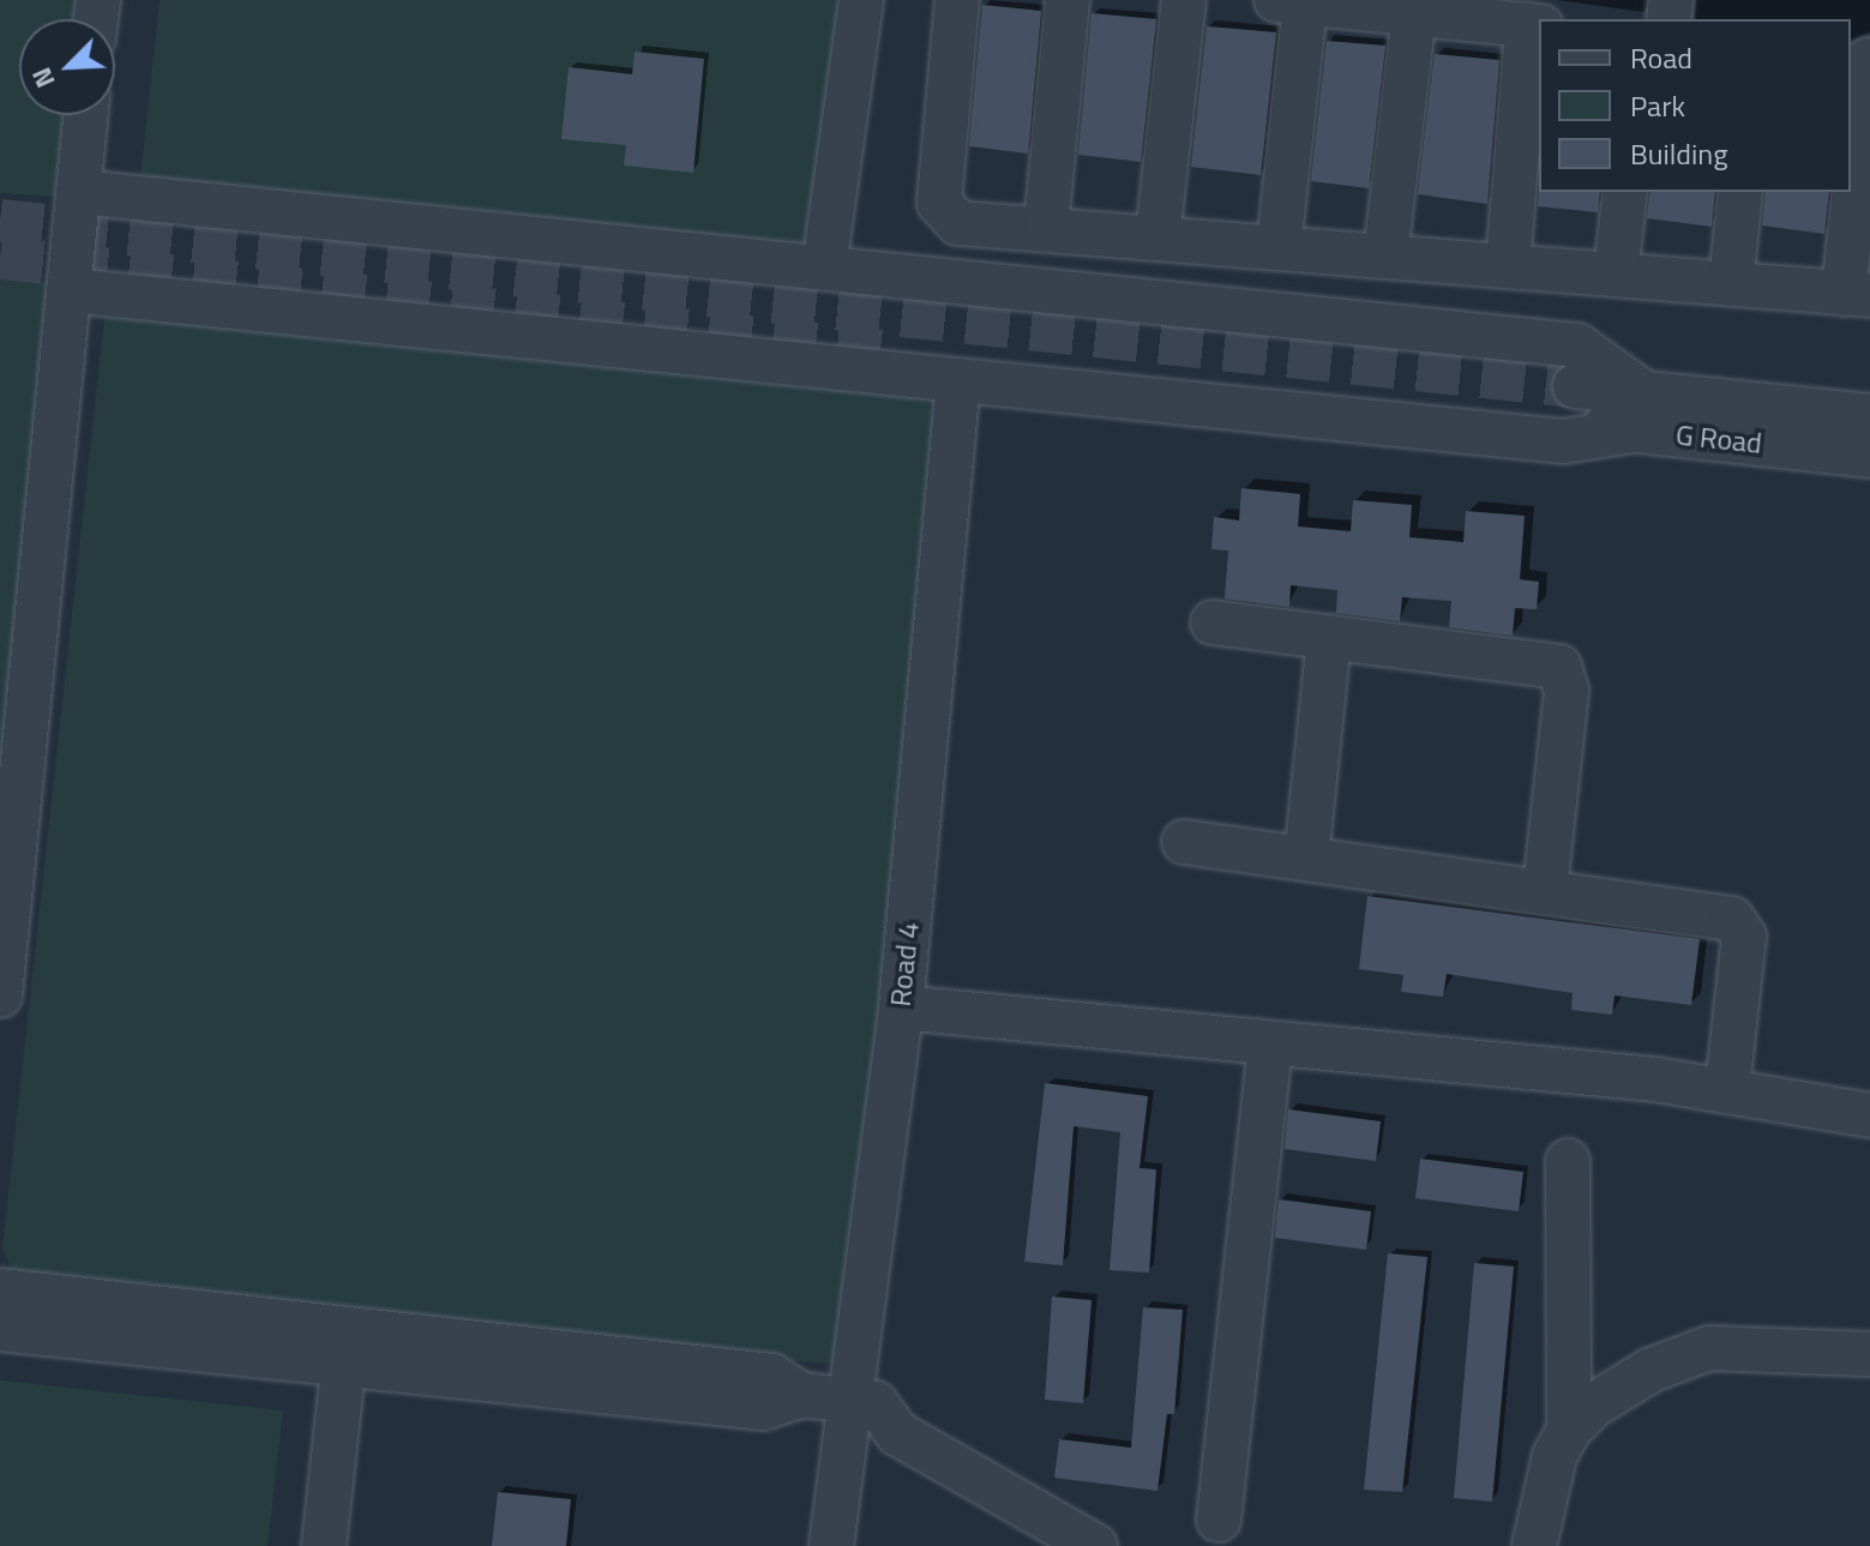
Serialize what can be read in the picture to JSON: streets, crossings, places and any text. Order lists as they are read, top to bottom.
{
  "streets": {
    "street": ["G Road", "Road 4"]
  },
  "legend": ["Road", "Park", "Building"],
  "north": "bottom left"
}
